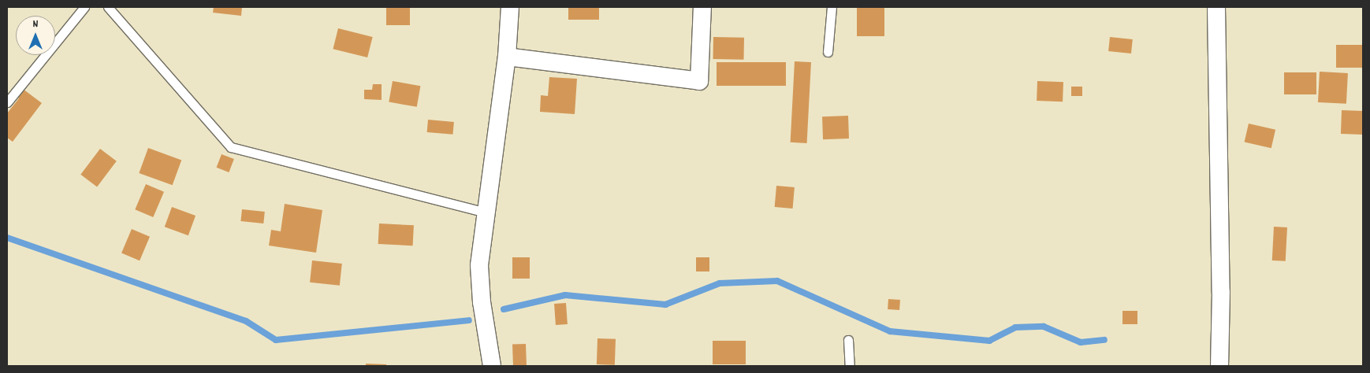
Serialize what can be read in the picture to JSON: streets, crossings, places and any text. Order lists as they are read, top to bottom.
{
  "north": "top"
}
